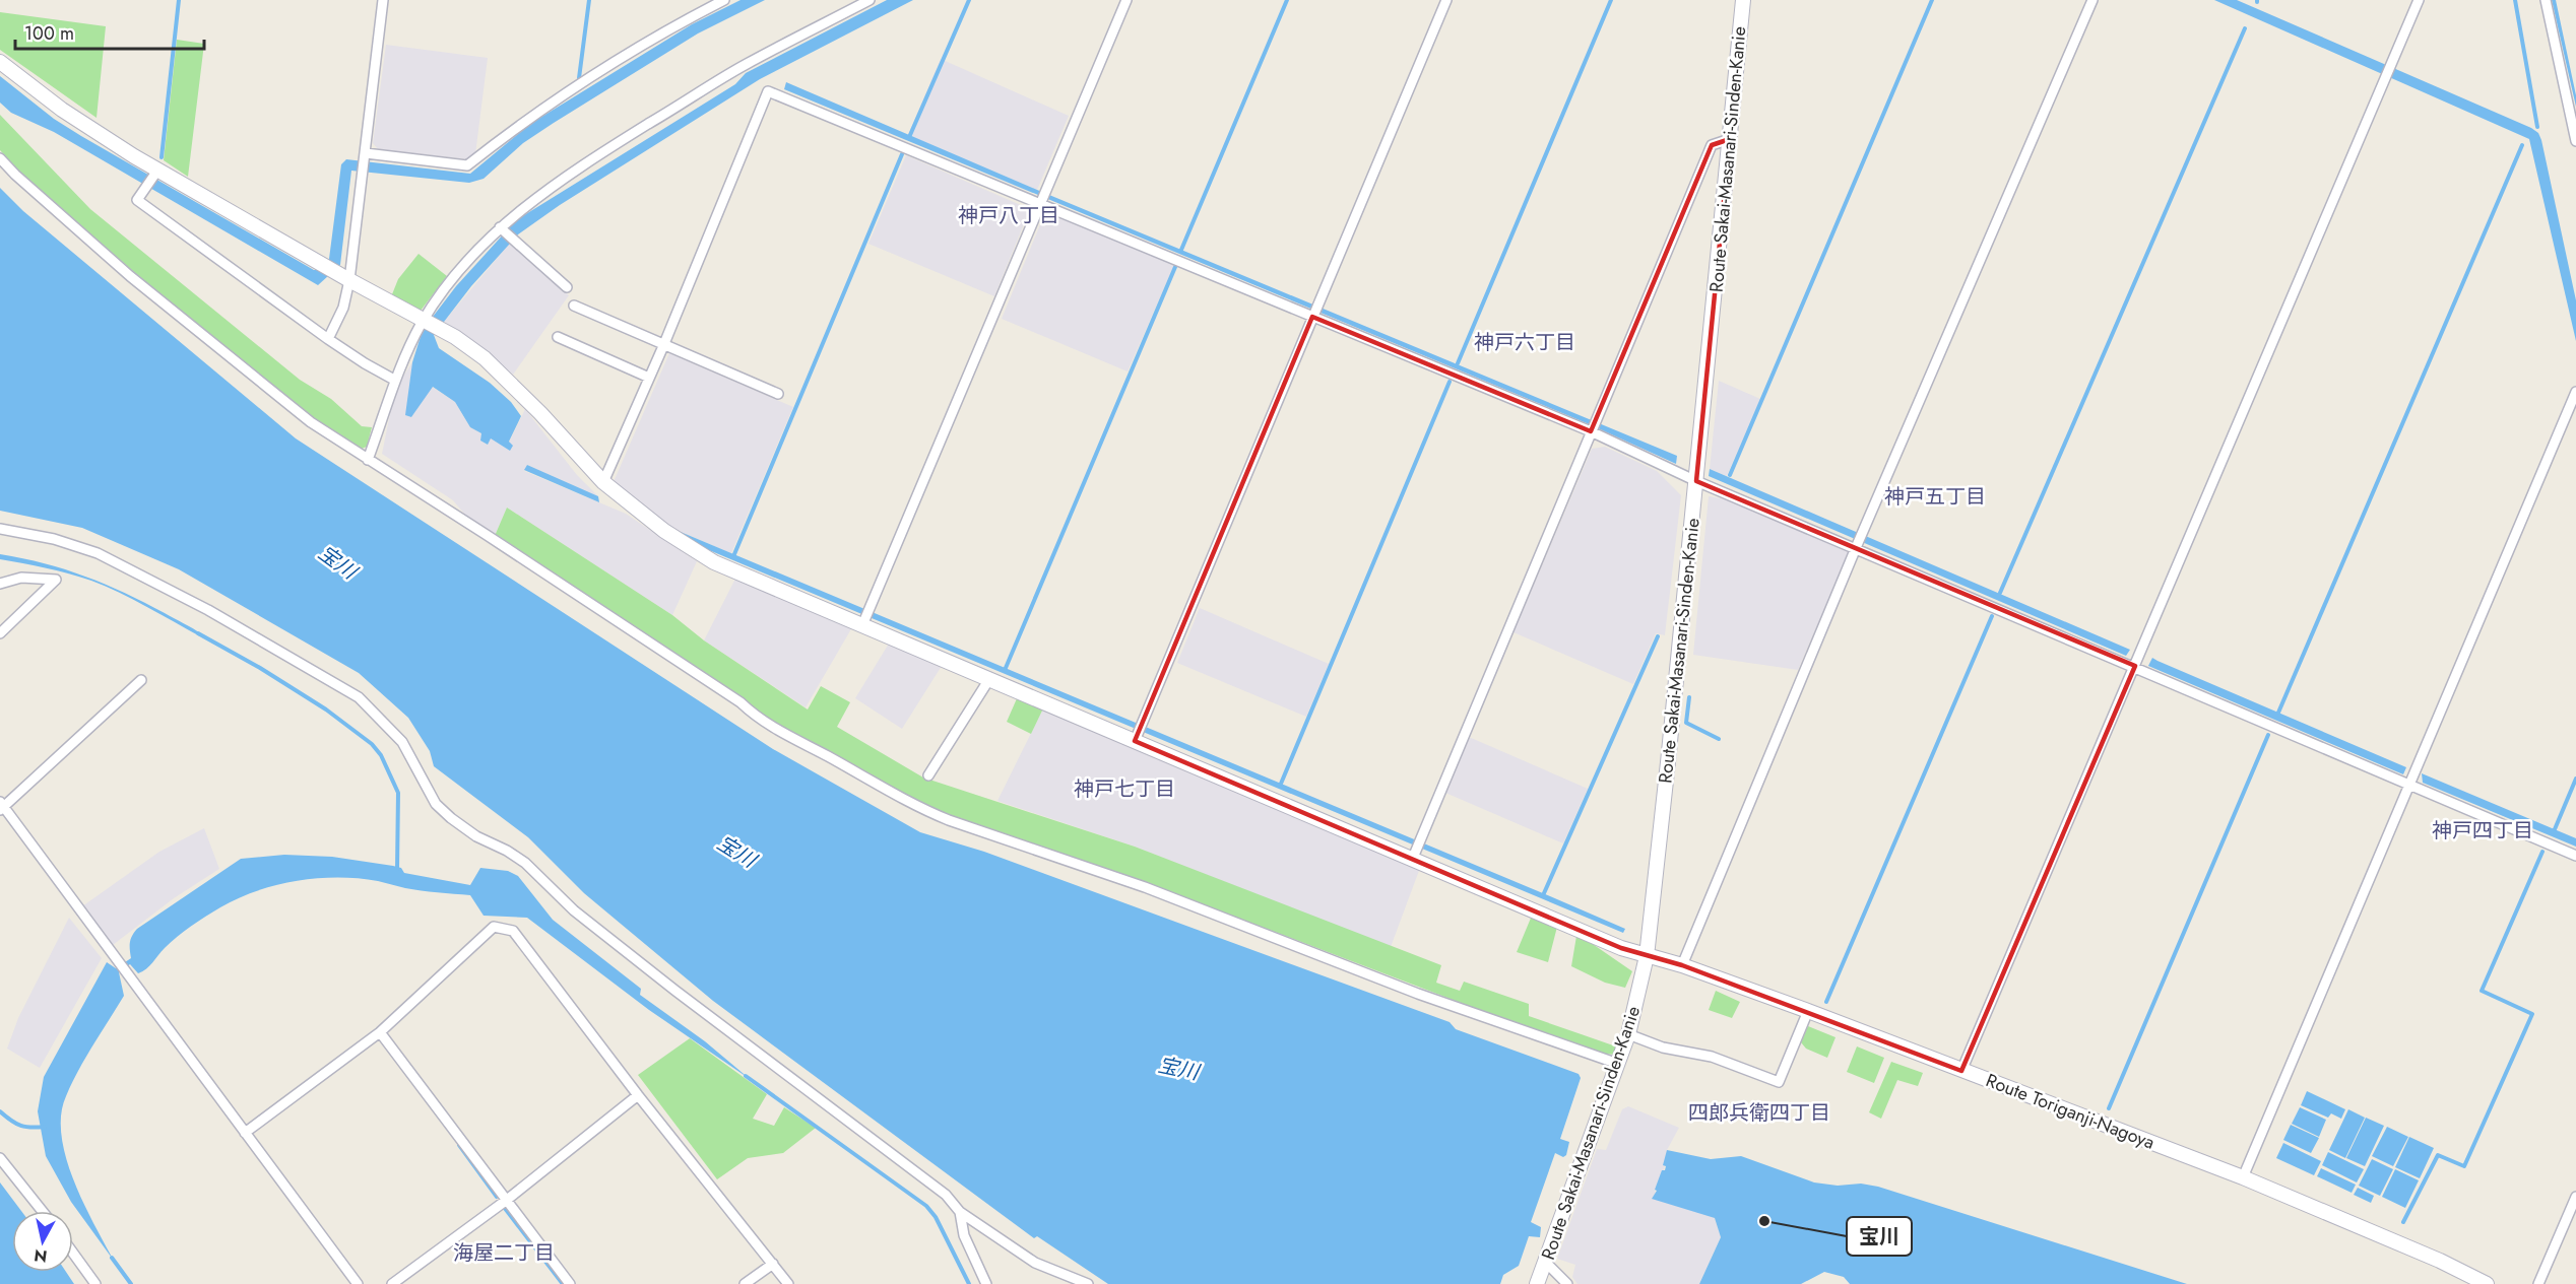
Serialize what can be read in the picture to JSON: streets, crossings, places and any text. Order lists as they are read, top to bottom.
{
  "streets": {
    "main road": ["Route Sakai-Masanari-Sinden-Kanie", "Route Toriganji-Nagoya"]
  },
  "crossings": [
    ["Route Sakai-Masanari-Sinden-Kanie", "Route Toriganji-Nagoya"]
  ],
  "districts": [
    "神戸八丁目",
    "神戸六丁目",
    "神戸五丁目",
    "神戸七丁目",
    "神戸四丁目",
    "四郎兵衛四丁目",
    "海屋二丁目"
  ],
  "water": ["宝川"],
  "places": ["宝川"],
  "scale_bar": "100 m",
  "north": "bottom"
}
